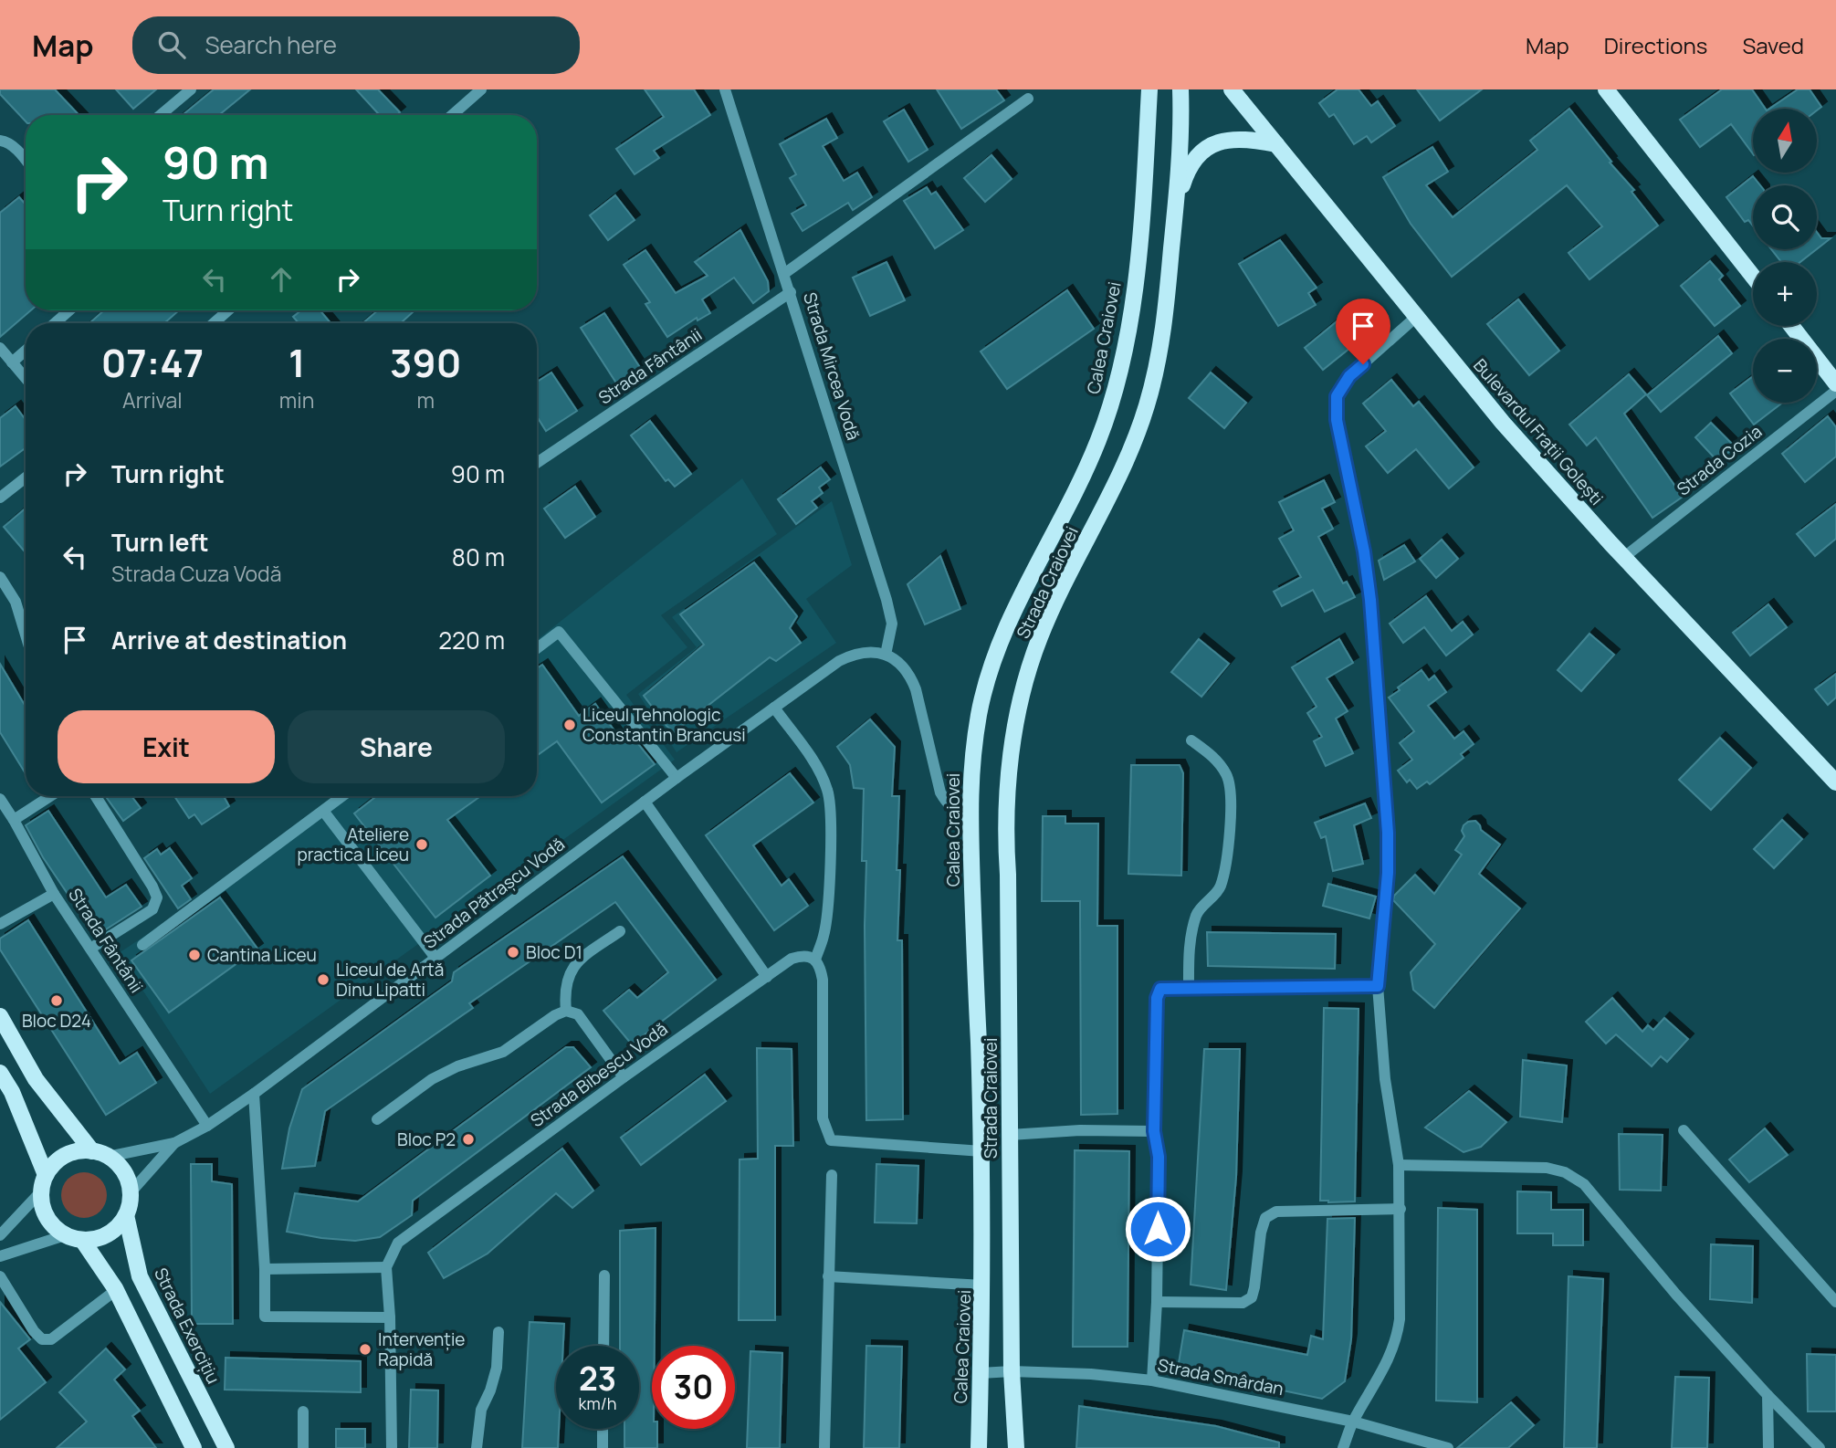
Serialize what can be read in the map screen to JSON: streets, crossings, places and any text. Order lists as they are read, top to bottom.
{
  "streets": {
    "main road": [
      "Calea Craiovei",
      "Bulevardul Frații Golești",
      "Strada Craiovei",
      "Strada Exercițiu"
    ],
    "street": [
      "Strada Fântânii",
      "Strada Mircea Vodă",
      "Strada Cozia",
      "Strada Pătrașcu Vodă",
      "Strada Bibescu Vodă",
      "Strada Smârdan"
    ]
  },
  "crossings": [
    ["Calea Craiovei", "Strada Smârdan"],
    ["Strada Fântânii", "Strada Mircea Vodă"],
    ["Strada Fântânii", "Strada Pătrașcu Vodă"],
    ["Strada Mircea Vodă", "Strada Pătrașcu Vodă"],
    ["Bulevardul Frații Golești", "Strada Cozia"],
    ["Strada Craiovei", "Strada Smârdan"]
  ],
  "places": [
    "Liceul Tehnologic Constantin Brancusi",
    "Ateliere practica Liceu",
    "Bloc D1",
    "Cantina Liceu",
    "Liceul de Artă Dinu Lipatti",
    "Bloc D24",
    "Bloc P2",
    "Intervenție Rapidă"
  ],
  "north": "top",
  "page": {
    "header": "Map",
    "search": "Search here",
    "nav": ["Map", "Directions", "Saved"],
    "map_buttons": ["+", "−"],
    "turn": ["90 m", "Turn right"],
    "eta": [
      "07:47",
      "Arrival",
      "1",
      "min",
      "390",
      "m"
    ],
    "list": [
      {
        "name": "Turn right",
        "value": "90 m"
      },
      {
        "name": "Turn left",
        "note": "Strada Cuza Vodă",
        "value": "80 m"
      },
      {
        "name": "Arrive at destination",
        "value": "220 m"
      }
    ],
    "buttons": ["Exit", "Share"],
    "speed": "23 km/h",
    "limit": "30"
  }
}
